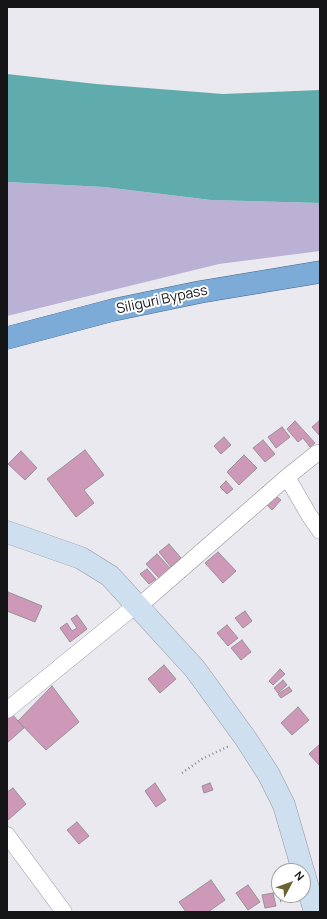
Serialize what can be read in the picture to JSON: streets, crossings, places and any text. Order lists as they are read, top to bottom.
{
  "streets": {
    "highway": ["Siliguri Bypass"]
  },
  "north": "top right"
}
